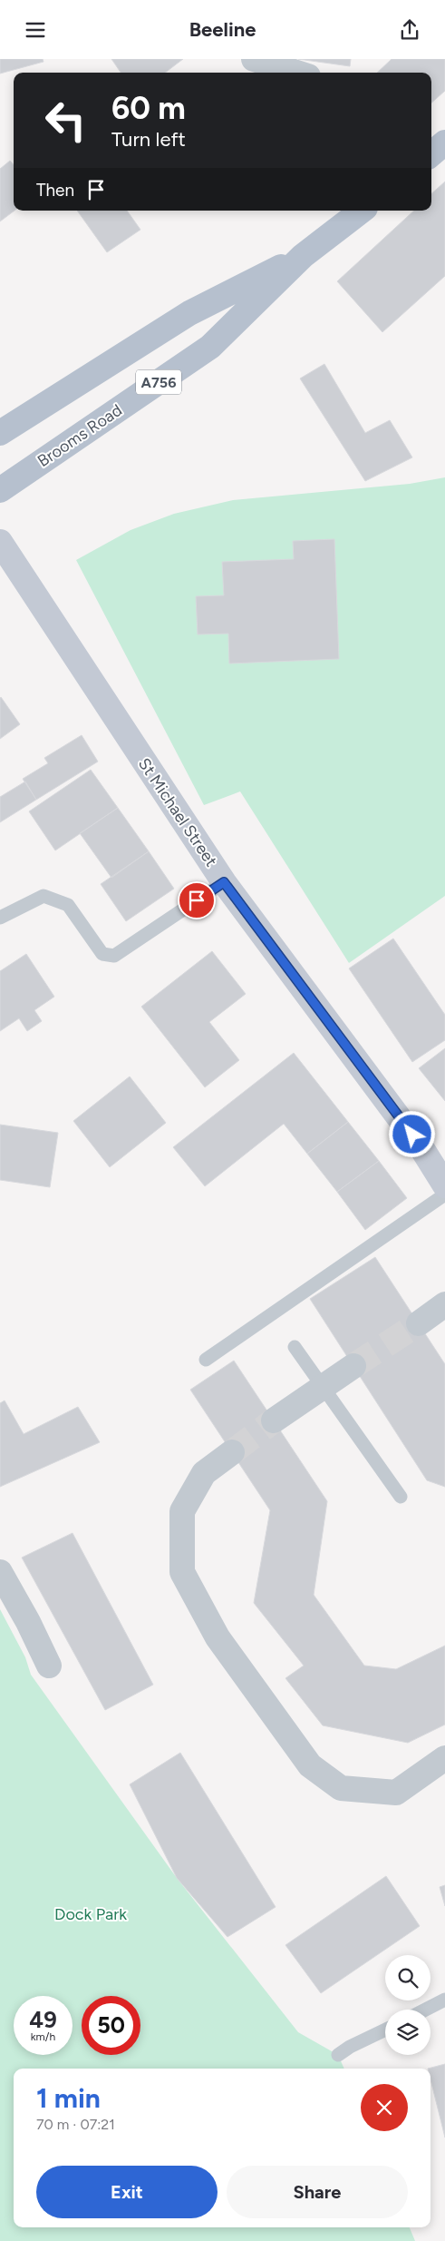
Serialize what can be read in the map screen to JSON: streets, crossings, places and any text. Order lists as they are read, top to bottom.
{
  "streets": {
    "main road": ["A756", "Brooms Road", "St Michael Street"]
  },
  "parks": ["Dock Park"],
  "page": {
    "header": "Beeline",
    "turn": ["60 m", "Turn left"],
    "then": "Then",
    "speed": "49 km/h",
    "limit": "50",
    "heading": ["1 min", "70 m · 07:21"],
    "buttons": ["Exit", "Share"]
  }
}
